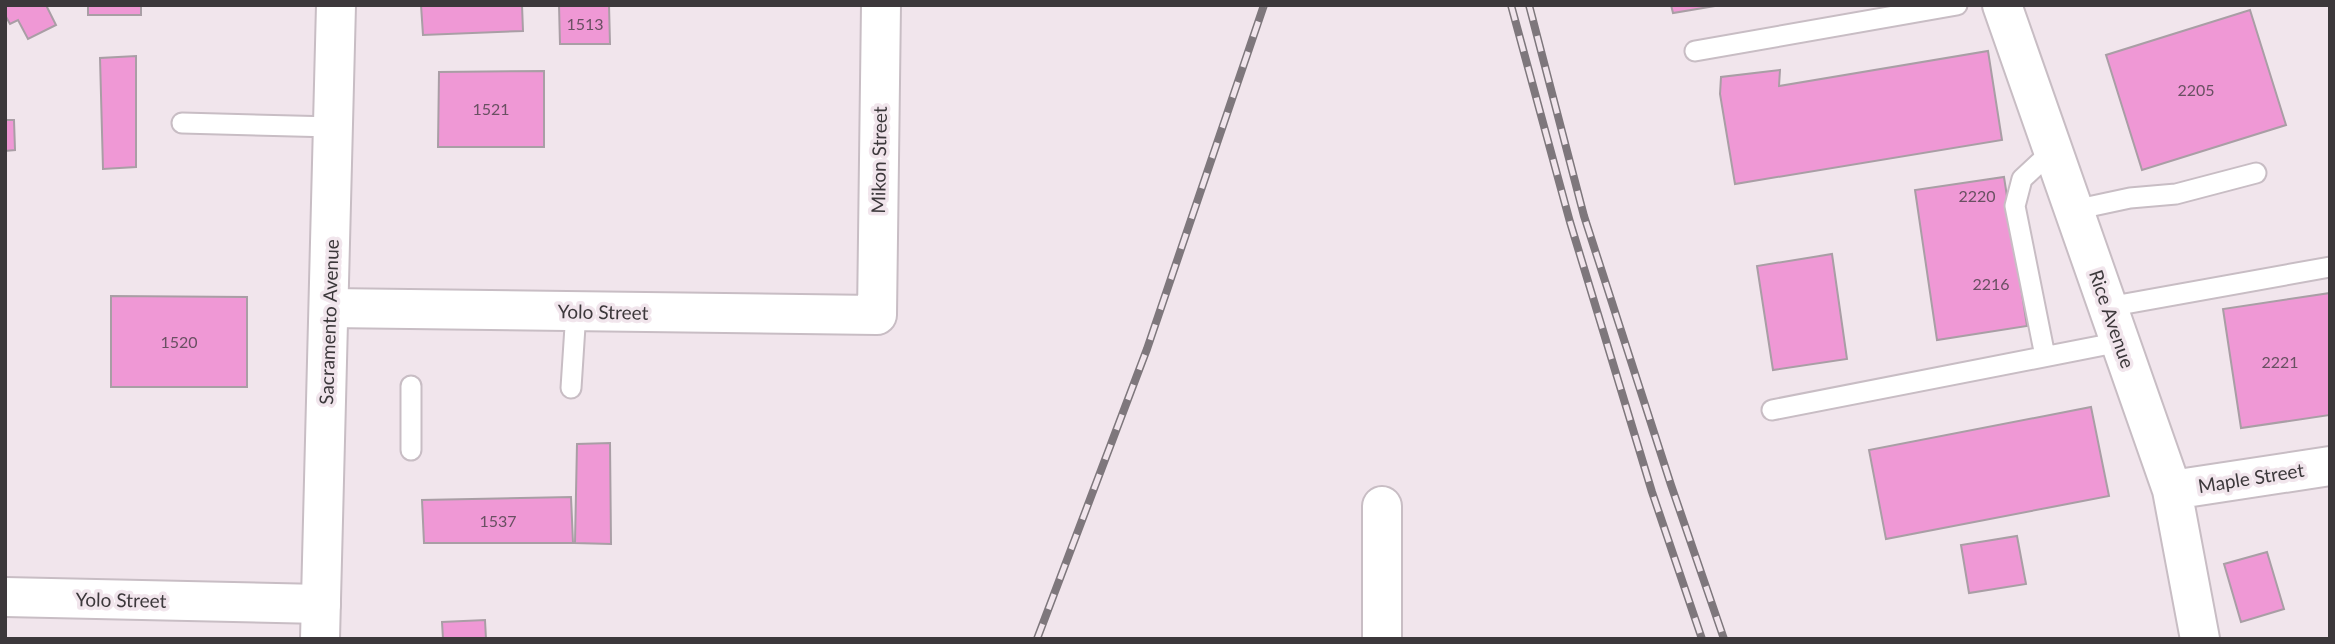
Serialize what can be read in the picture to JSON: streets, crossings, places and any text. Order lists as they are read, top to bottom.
{
  "streets": {
    "street": [
      "Mikon Street",
      "Yolo Street",
      "Rice Avenue",
      "Sacramento Avenue",
      "Maple Street"
    ]
  },
  "crossings": [
    ["Mikon Street", "Yolo Street"],
    ["Yolo Street", "Sacramento Avenue"],
    ["Rice Avenue", "Maple Street"]
  ],
  "house_numbers": [
    "1513",
    "2205",
    "1521",
    "2220",
    "2216",
    "1520",
    "2221",
    "1537"
  ]
}
